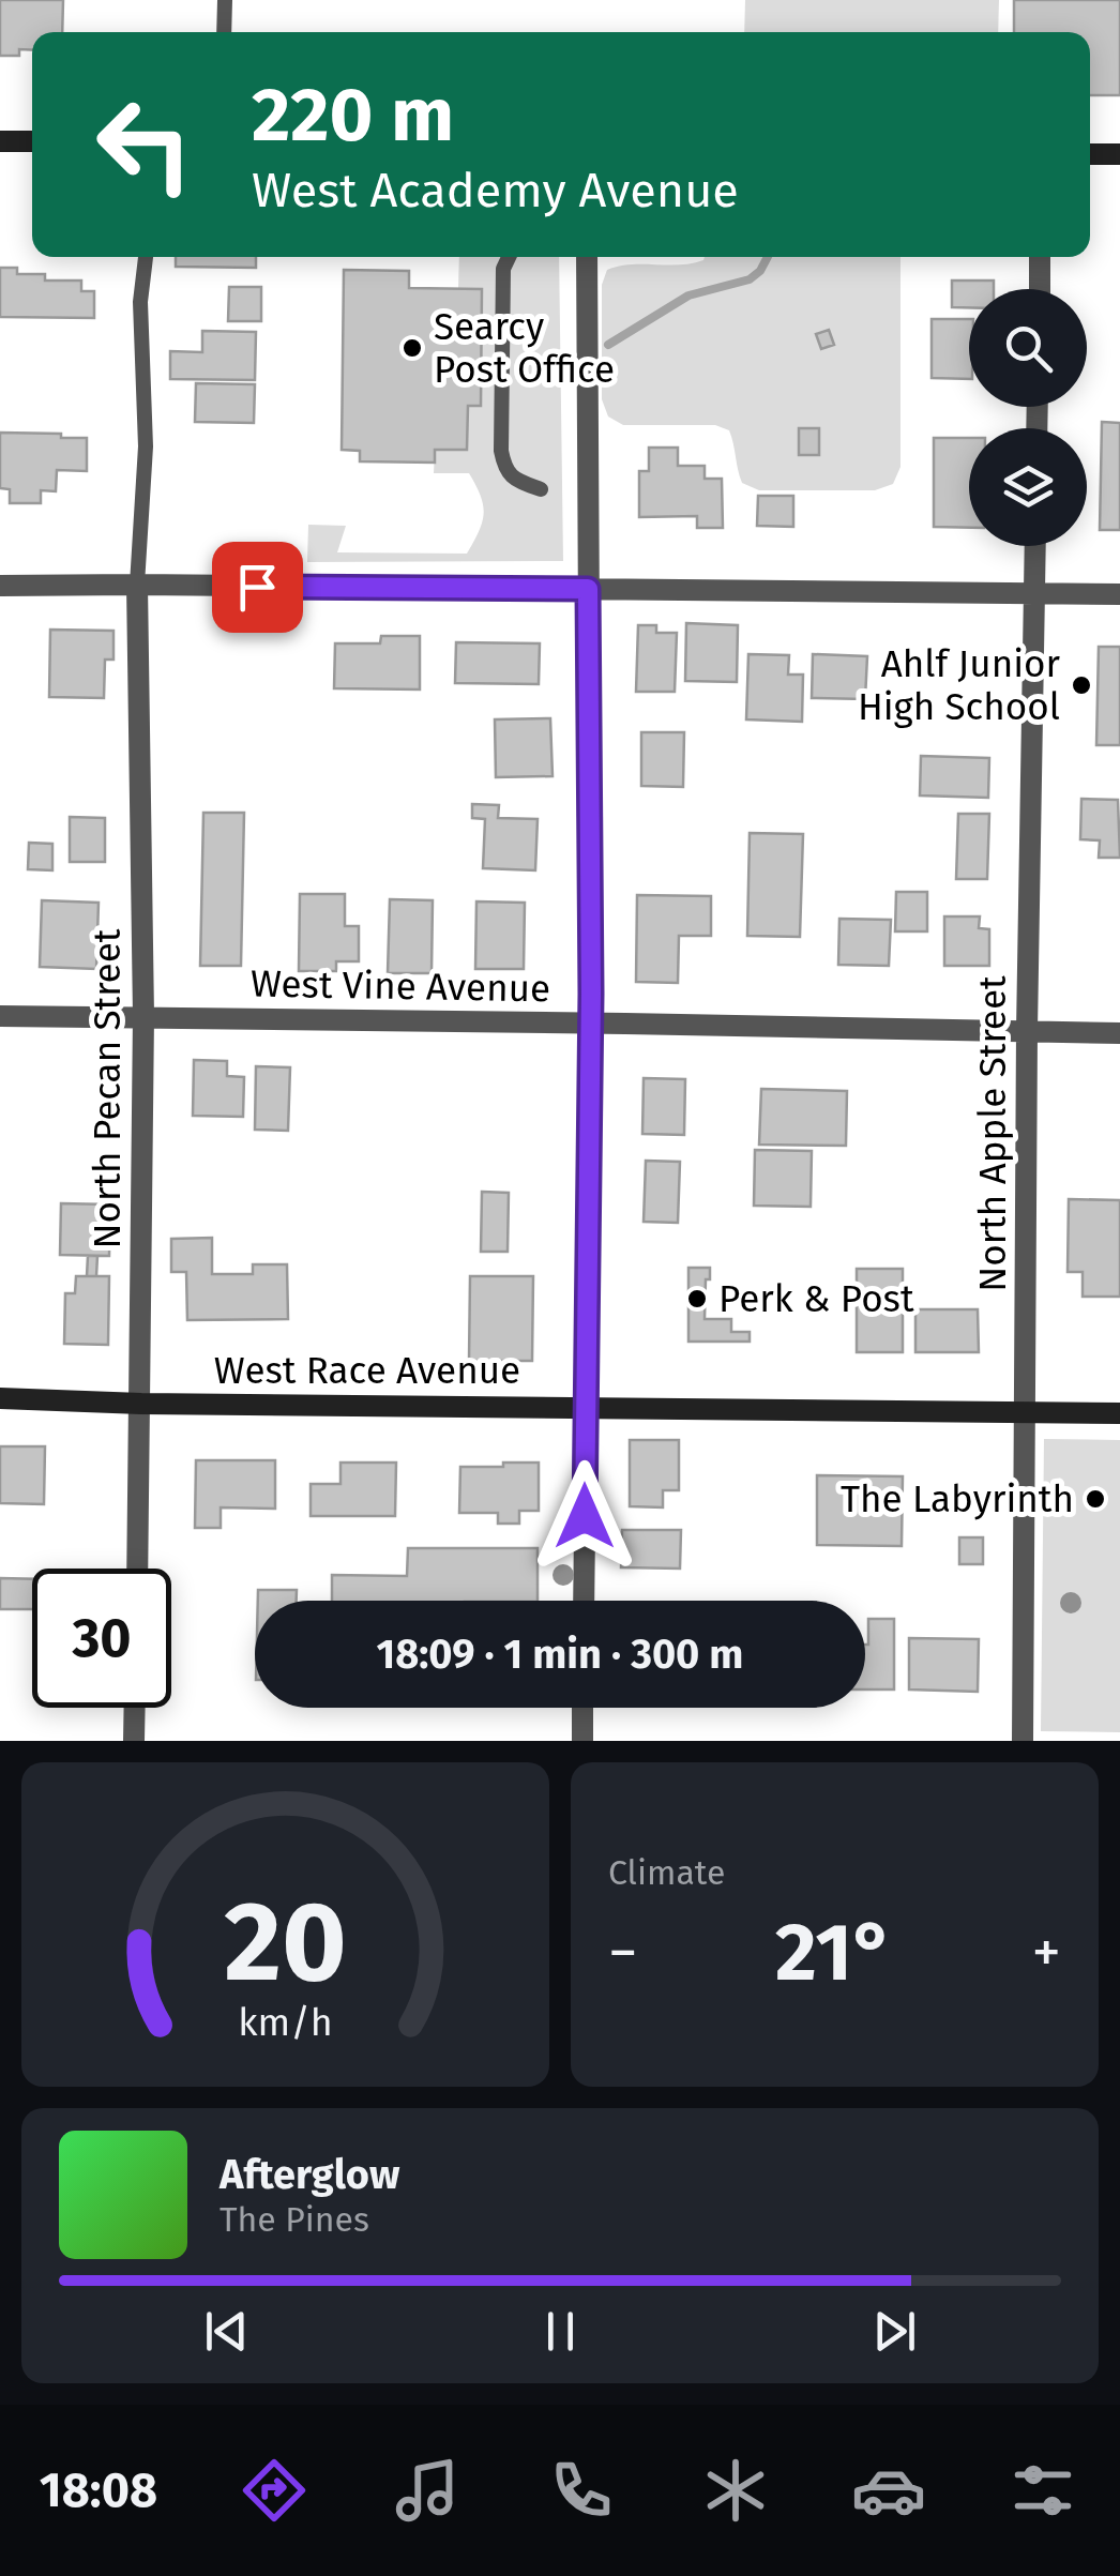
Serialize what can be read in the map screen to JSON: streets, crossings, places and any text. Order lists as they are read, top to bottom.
{
  "streets": {
    "main road": ["West Race Avenue"],
    "street": ["West Vine Avenue", "North Pecan Street", "North Apple Street"]
  },
  "crossings": [
    ["West Vine Avenue", "North Pecan Street"],
    ["West Vine Avenue", "North Apple Street"],
    ["North Pecan Street", "West Race Avenue"],
    ["North Apple Street", "West Race Avenue"]
  ],
  "places": [
    "Searcy Post Office",
    "Ahlf Junior High School",
    "Perk & Post",
    "The Labyrinth"
  ],
  "page": {
    "turn": ["220 m", "West Academy Avenue"],
    "limit": "30",
    "trip": "18:09 · 1 min · 300 m",
    "tile": "Climate",
    "heat": ["−", "21°", "+"],
    "song": ["Afterglow", "The Pines"],
    "tabs": "18:08",
    "gauge": ["20", "km/h"]
  }
}
